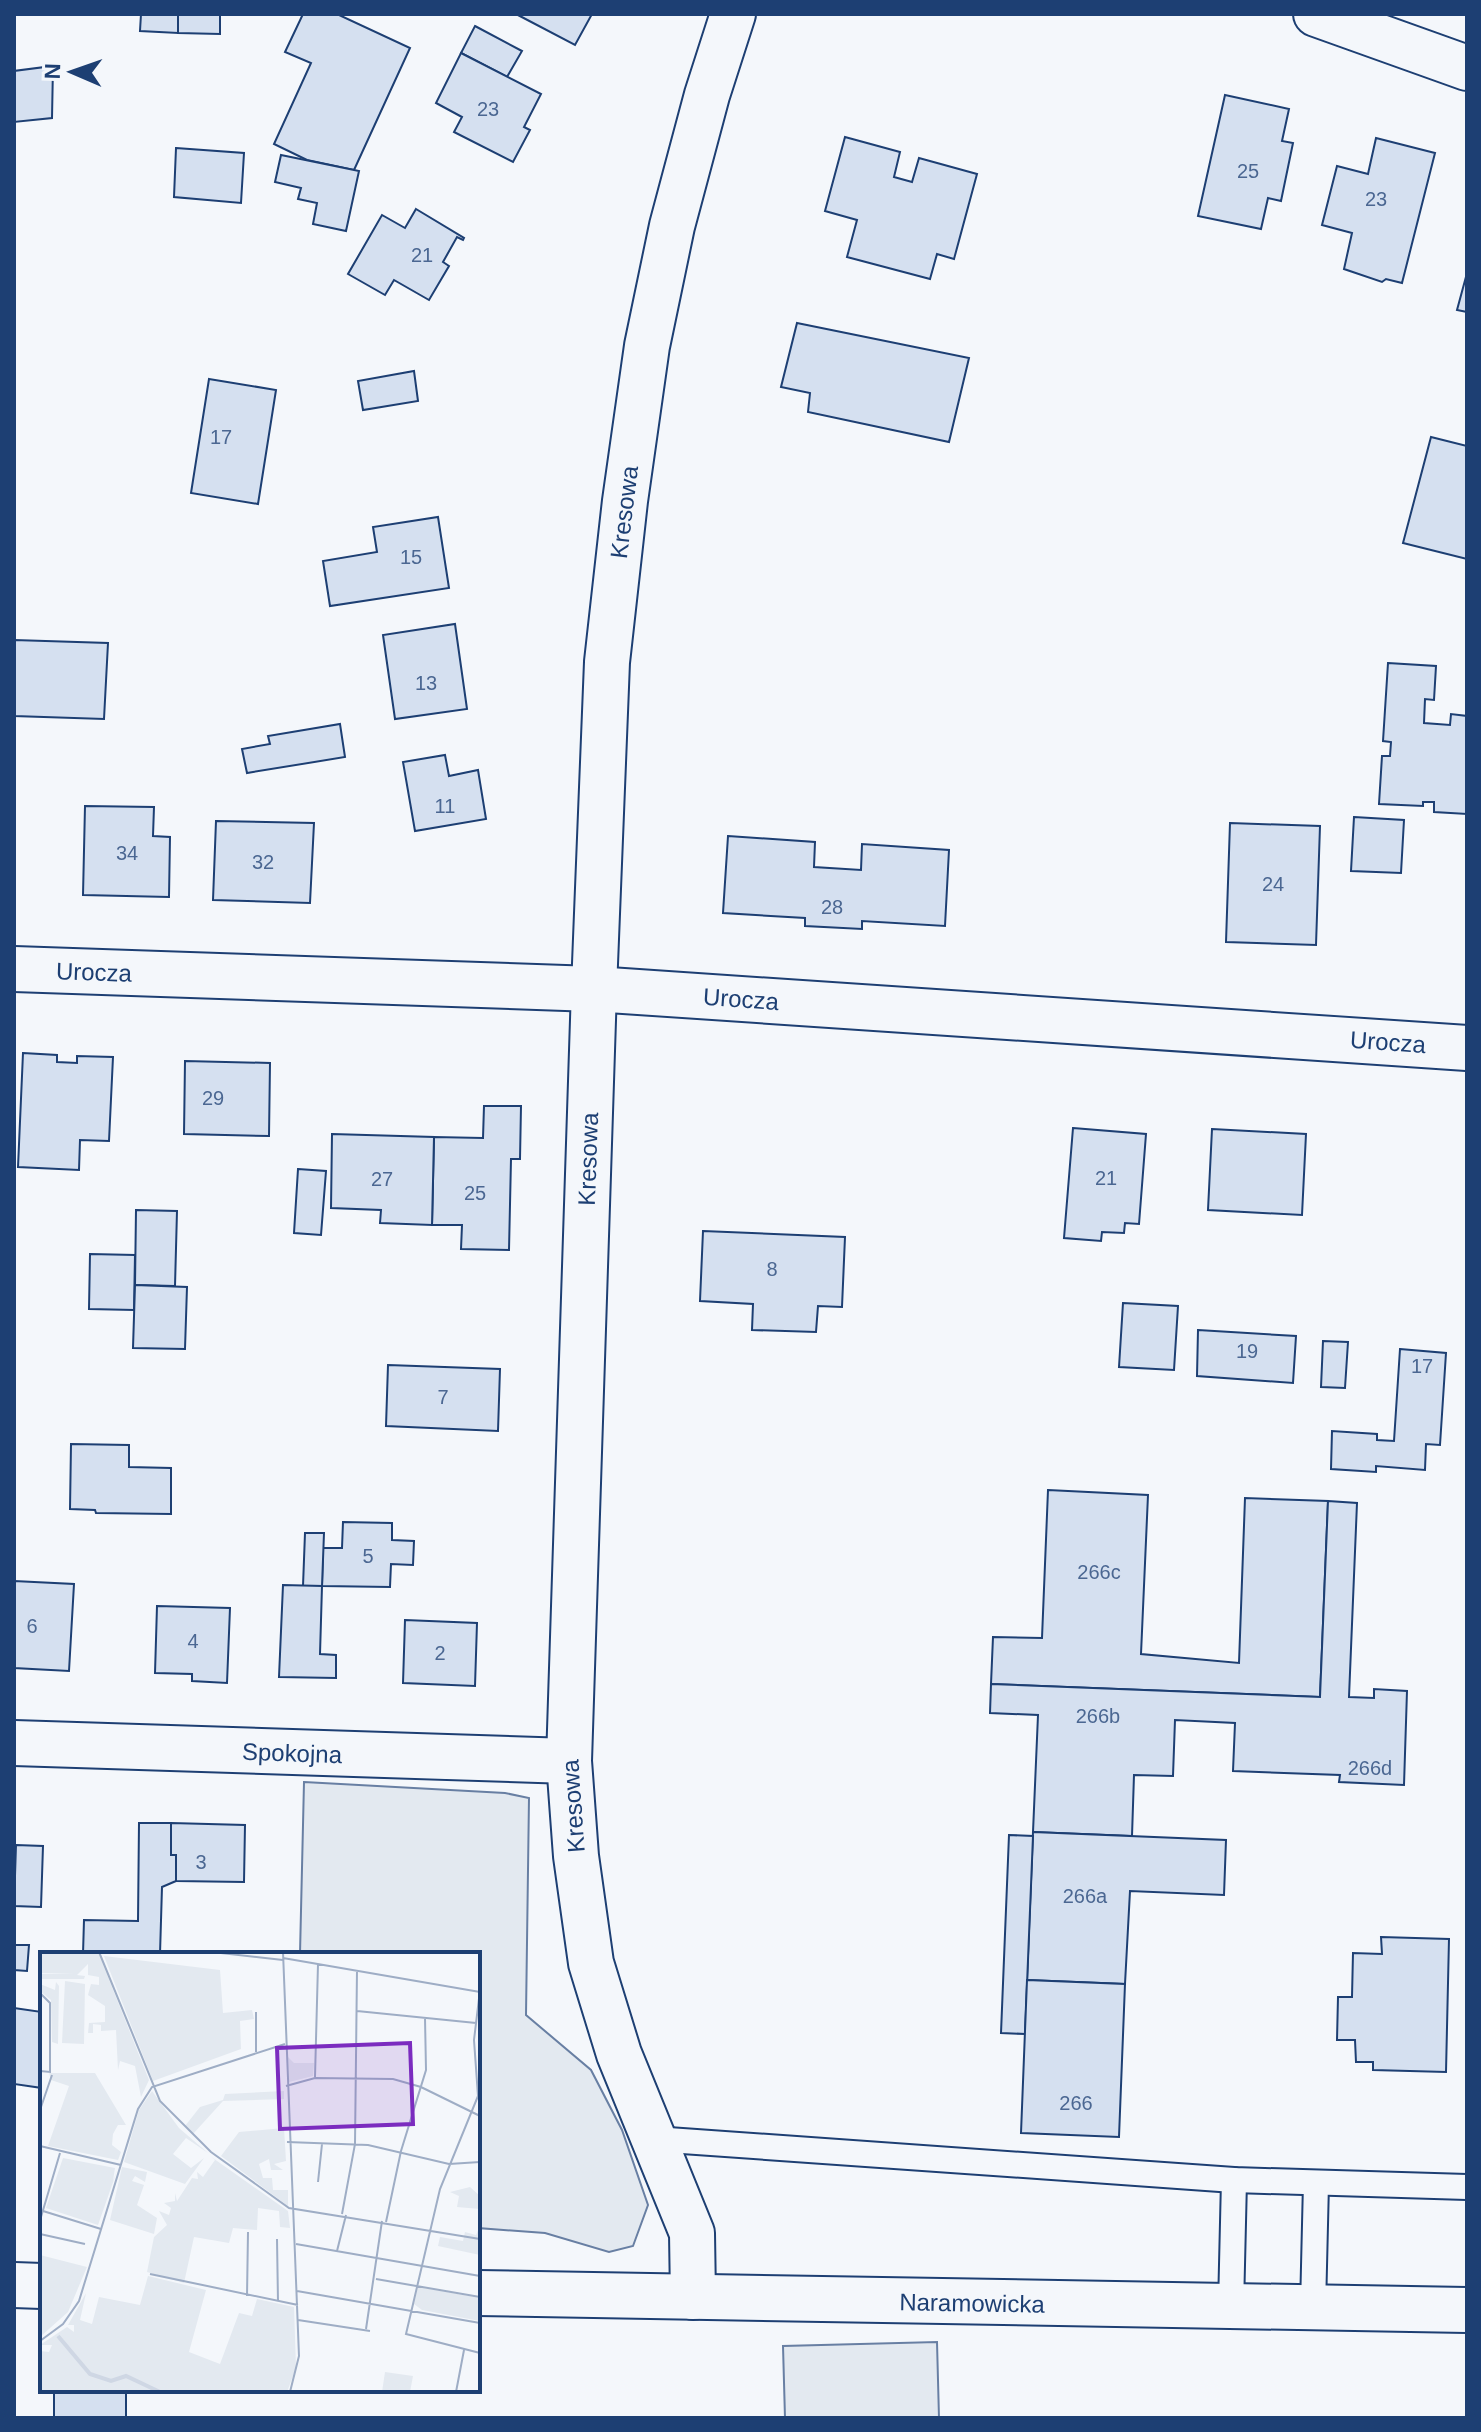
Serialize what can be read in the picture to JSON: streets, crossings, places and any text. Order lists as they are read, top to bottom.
{
  "streets": {
    "street": [
      "Kresowa",
      "Urocza",
      "Spokojna",
      "Naramowicka"
    ]
  },
  "crossings": [
    ["Kresowa", "Urocza"],
    ["Kresowa", "Spokojna"],
    ["Kresowa", "Naramowicka"]
  ],
  "house_numbers": [
    "23",
    "25",
    "23",
    "21",
    "17",
    "15",
    "13",
    "11",
    "34",
    "32",
    "24",
    "28",
    "29",
    "21",
    "27",
    "25",
    "8",
    "19",
    "17",
    "7",
    "5",
    "266c",
    "6",
    "4",
    "2",
    "266b",
    "266d",
    "3",
    "266a",
    "266"
  ],
  "north": "left"
}
